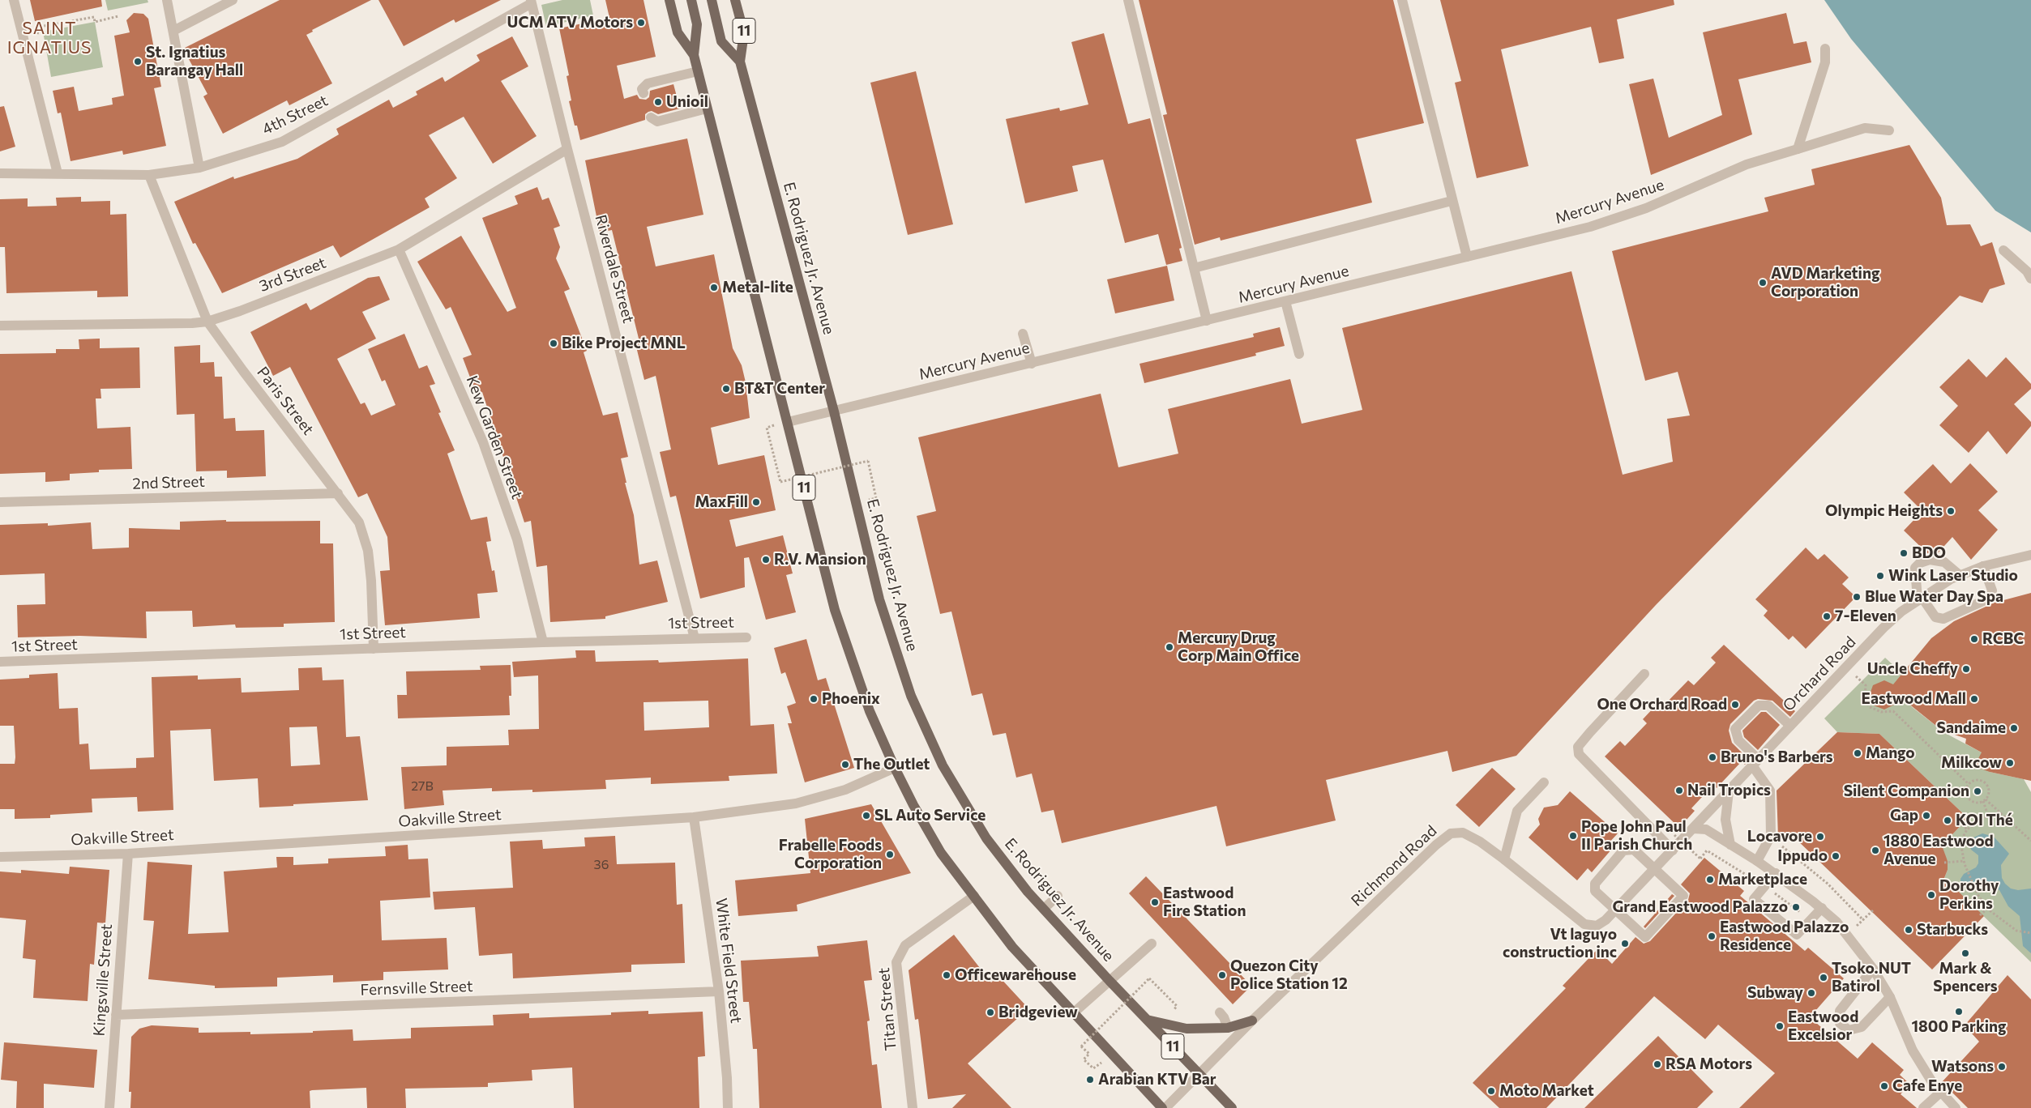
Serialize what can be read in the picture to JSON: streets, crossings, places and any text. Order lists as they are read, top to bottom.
{
  "streets": {
    "main road": ["11", "E. Rodriguez Jr. Avenue"],
    "street": [
      "4th Street",
      "Mercury Avenue",
      "Riverdale Street",
      "3rd Street",
      "Paris Street",
      "Kew Garden Street",
      "2nd Street",
      "1st Street",
      "Orchard Road",
      "Oakville Street",
      "Richmond Road",
      "White Field Street",
      "Kingsville Street",
      "Fernsville Street",
      "Titan Street"
    ]
  },
  "crossings": [
    ["11", "Mercury Avenue"],
    ["11", "E. Rodriguez Jr. Avenue"],
    ["11", "Oakville Street"],
    ["11", "Titan Street"],
    ["4th Street", "Riverdale Street"],
    ["4th Street", "Paris Street"],
    ["Mercury Avenue", "E. Rodriguez Jr. Avenue"],
    ["E. Rodriguez Jr. Avenue", "Richmond Road"],
    ["Riverdale Street", "3rd Street"],
    ["Riverdale Street", "1st Street"],
    ["3rd Street", "Paris Street"],
    ["3rd Street", "Kew Garden Street"],
    ["Paris Street", "2nd Street"],
    ["Paris Street", "1st Street"],
    ["Kew Garden Street", "1st Street"],
    ["Orchard Road", "Richmond Road"],
    ["Oakville Street", "White Field Street"],
    ["Oakville Street", "Kingsville Street"],
    ["White Field Street", "Fernsville Street"],
    ["Kingsville Street", "Fernsville Street"]
  ],
  "districts": ["SAINT IGNATIUS"],
  "places": [
    "UCM ATV Motors",
    "St. Ignatius Barangay Hall",
    "Unioil",
    "AVD Marketing Corporation",
    "Metal-lite",
    "Bike Project MNL",
    "BT&T Center",
    "MaxFill",
    "Olympic Heights",
    "BDO",
    "R.V. Mansion",
    "Wink Laser Studio",
    "Blue Water Day Spa",
    "7-Eleven",
    "RCBC",
    "Mercury Drug Corp Main Office",
    "Uncle Cheffy",
    "Phoenix",
    "Eastwood Mall",
    "One Orchard Road",
    "Sandaime",
    "Mango",
    "Bruno's Barbers",
    "Milkcow",
    "The Outlet",
    "Nail Tropics",
    "Silent Companion",
    "SL Auto Service",
    "Gap",
    "KOI Thé",
    "Pope John Paul II Parish Church",
    "Locavore",
    "1880 Eastwood Avenue",
    "Frabelle Foods Corporation",
    "Ippudo",
    "Marketplace",
    "Dorothy Perkins",
    "Eastwood Fire Station",
    "Grand Eastwood Palazzo",
    "Starbucks",
    "Eastwood Palazzo Residence",
    "Vt laguyo construction inc",
    "Mark & Spencers",
    "Officewarehouse",
    "Quezon City Police Station 12",
    "Tsoko.NUT Batirol",
    "Subway",
    "1800 Parking",
    "Bridgeview",
    "Eastwood Excelsior",
    "RSA Motors",
    "Watsons",
    "Arabian KTV Bar",
    "Cafe Enye",
    "Moto Market"
  ],
  "house_numbers": ["27B", "36"]
}
